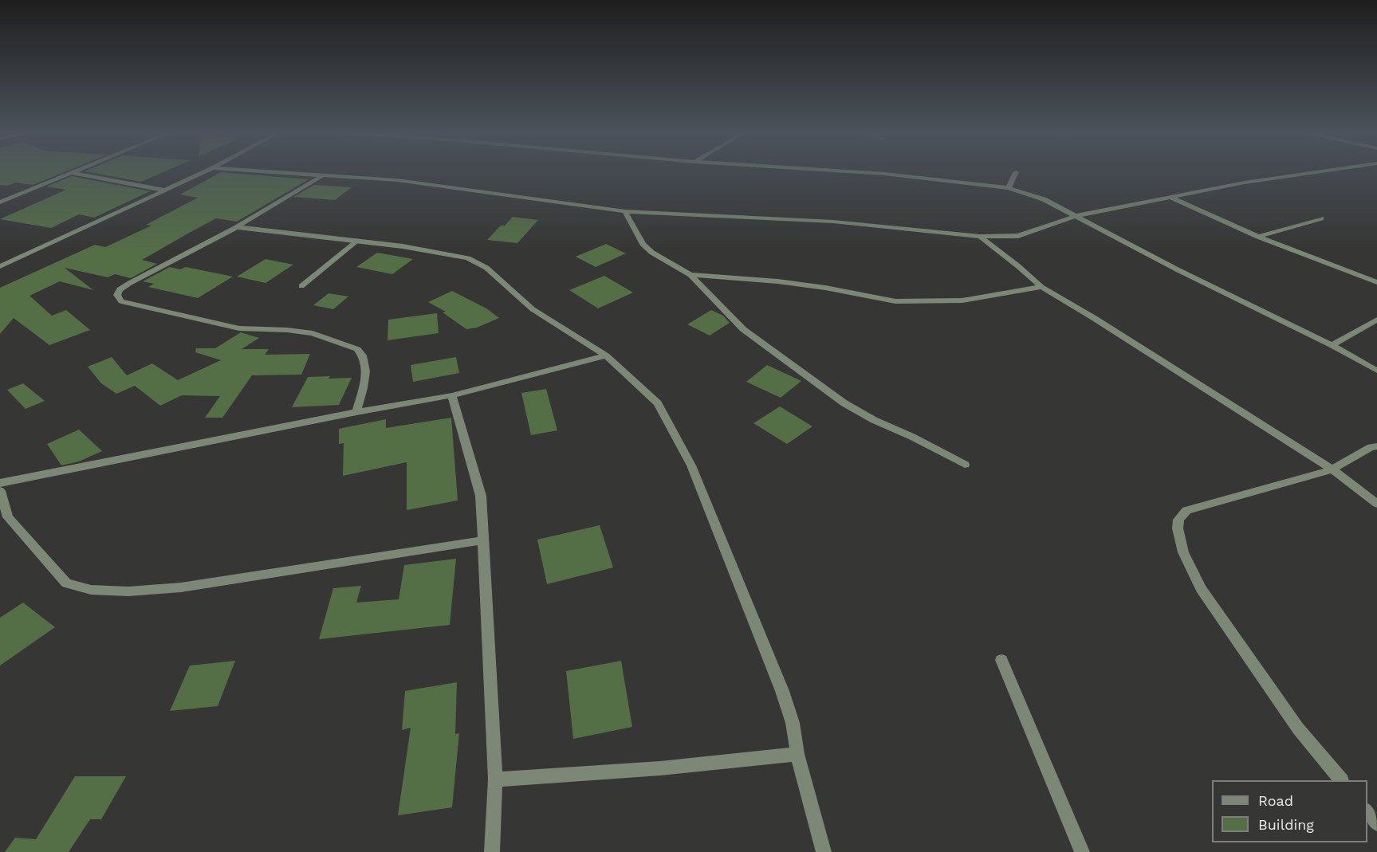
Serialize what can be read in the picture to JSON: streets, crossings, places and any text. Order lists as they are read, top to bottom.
{
  "legend": ["Road", "Building"]
}
